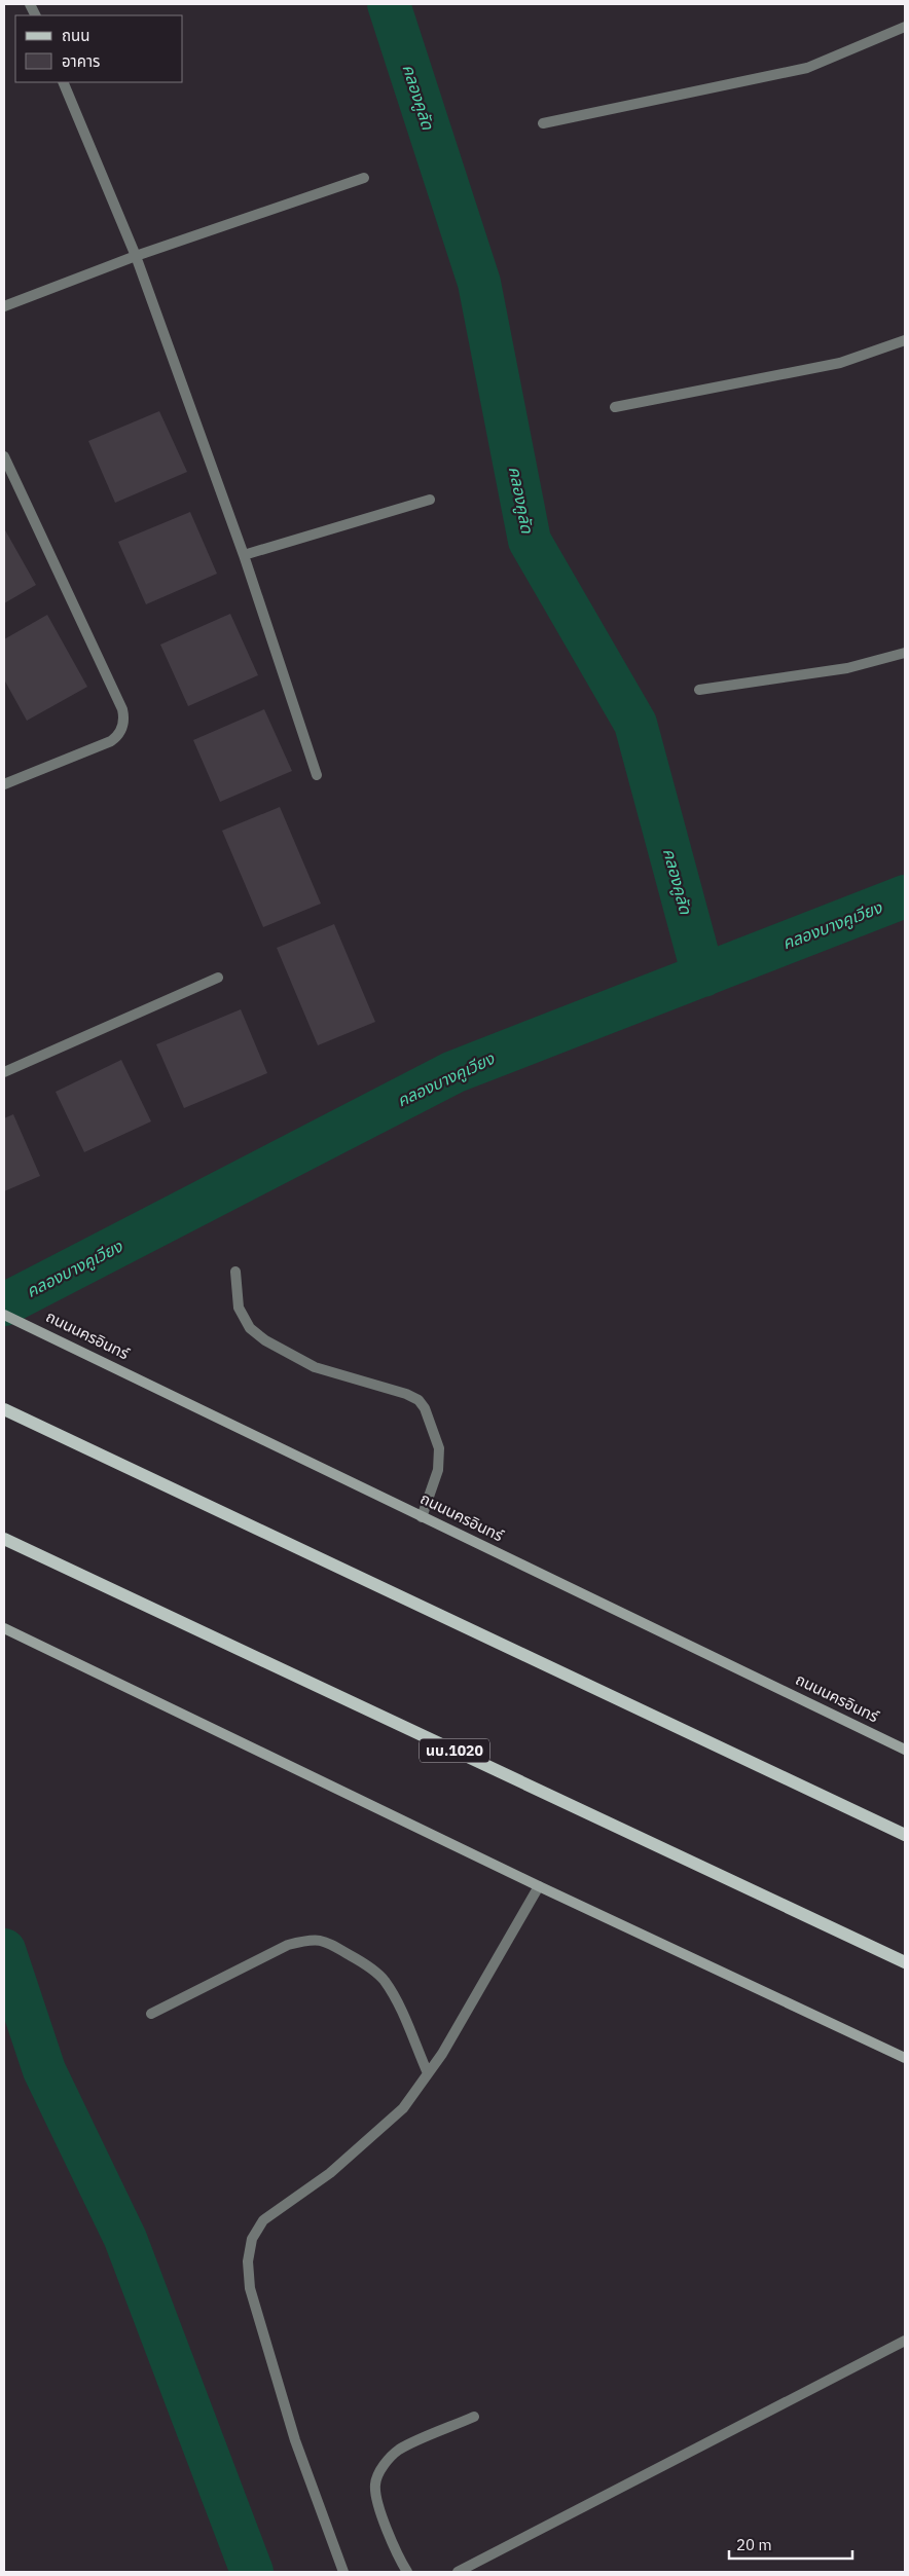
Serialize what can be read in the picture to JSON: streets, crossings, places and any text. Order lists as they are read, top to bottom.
{
  "streets": {
    "main road": ["ถนนนครอินทร์", "นบ.1020"]
  },
  "water": ["คลองคูลัด", "คลองบางคูเวียง"],
  "legend": ["ถนน", "อาคาร"],
  "scale_bar": "20 m"
}
